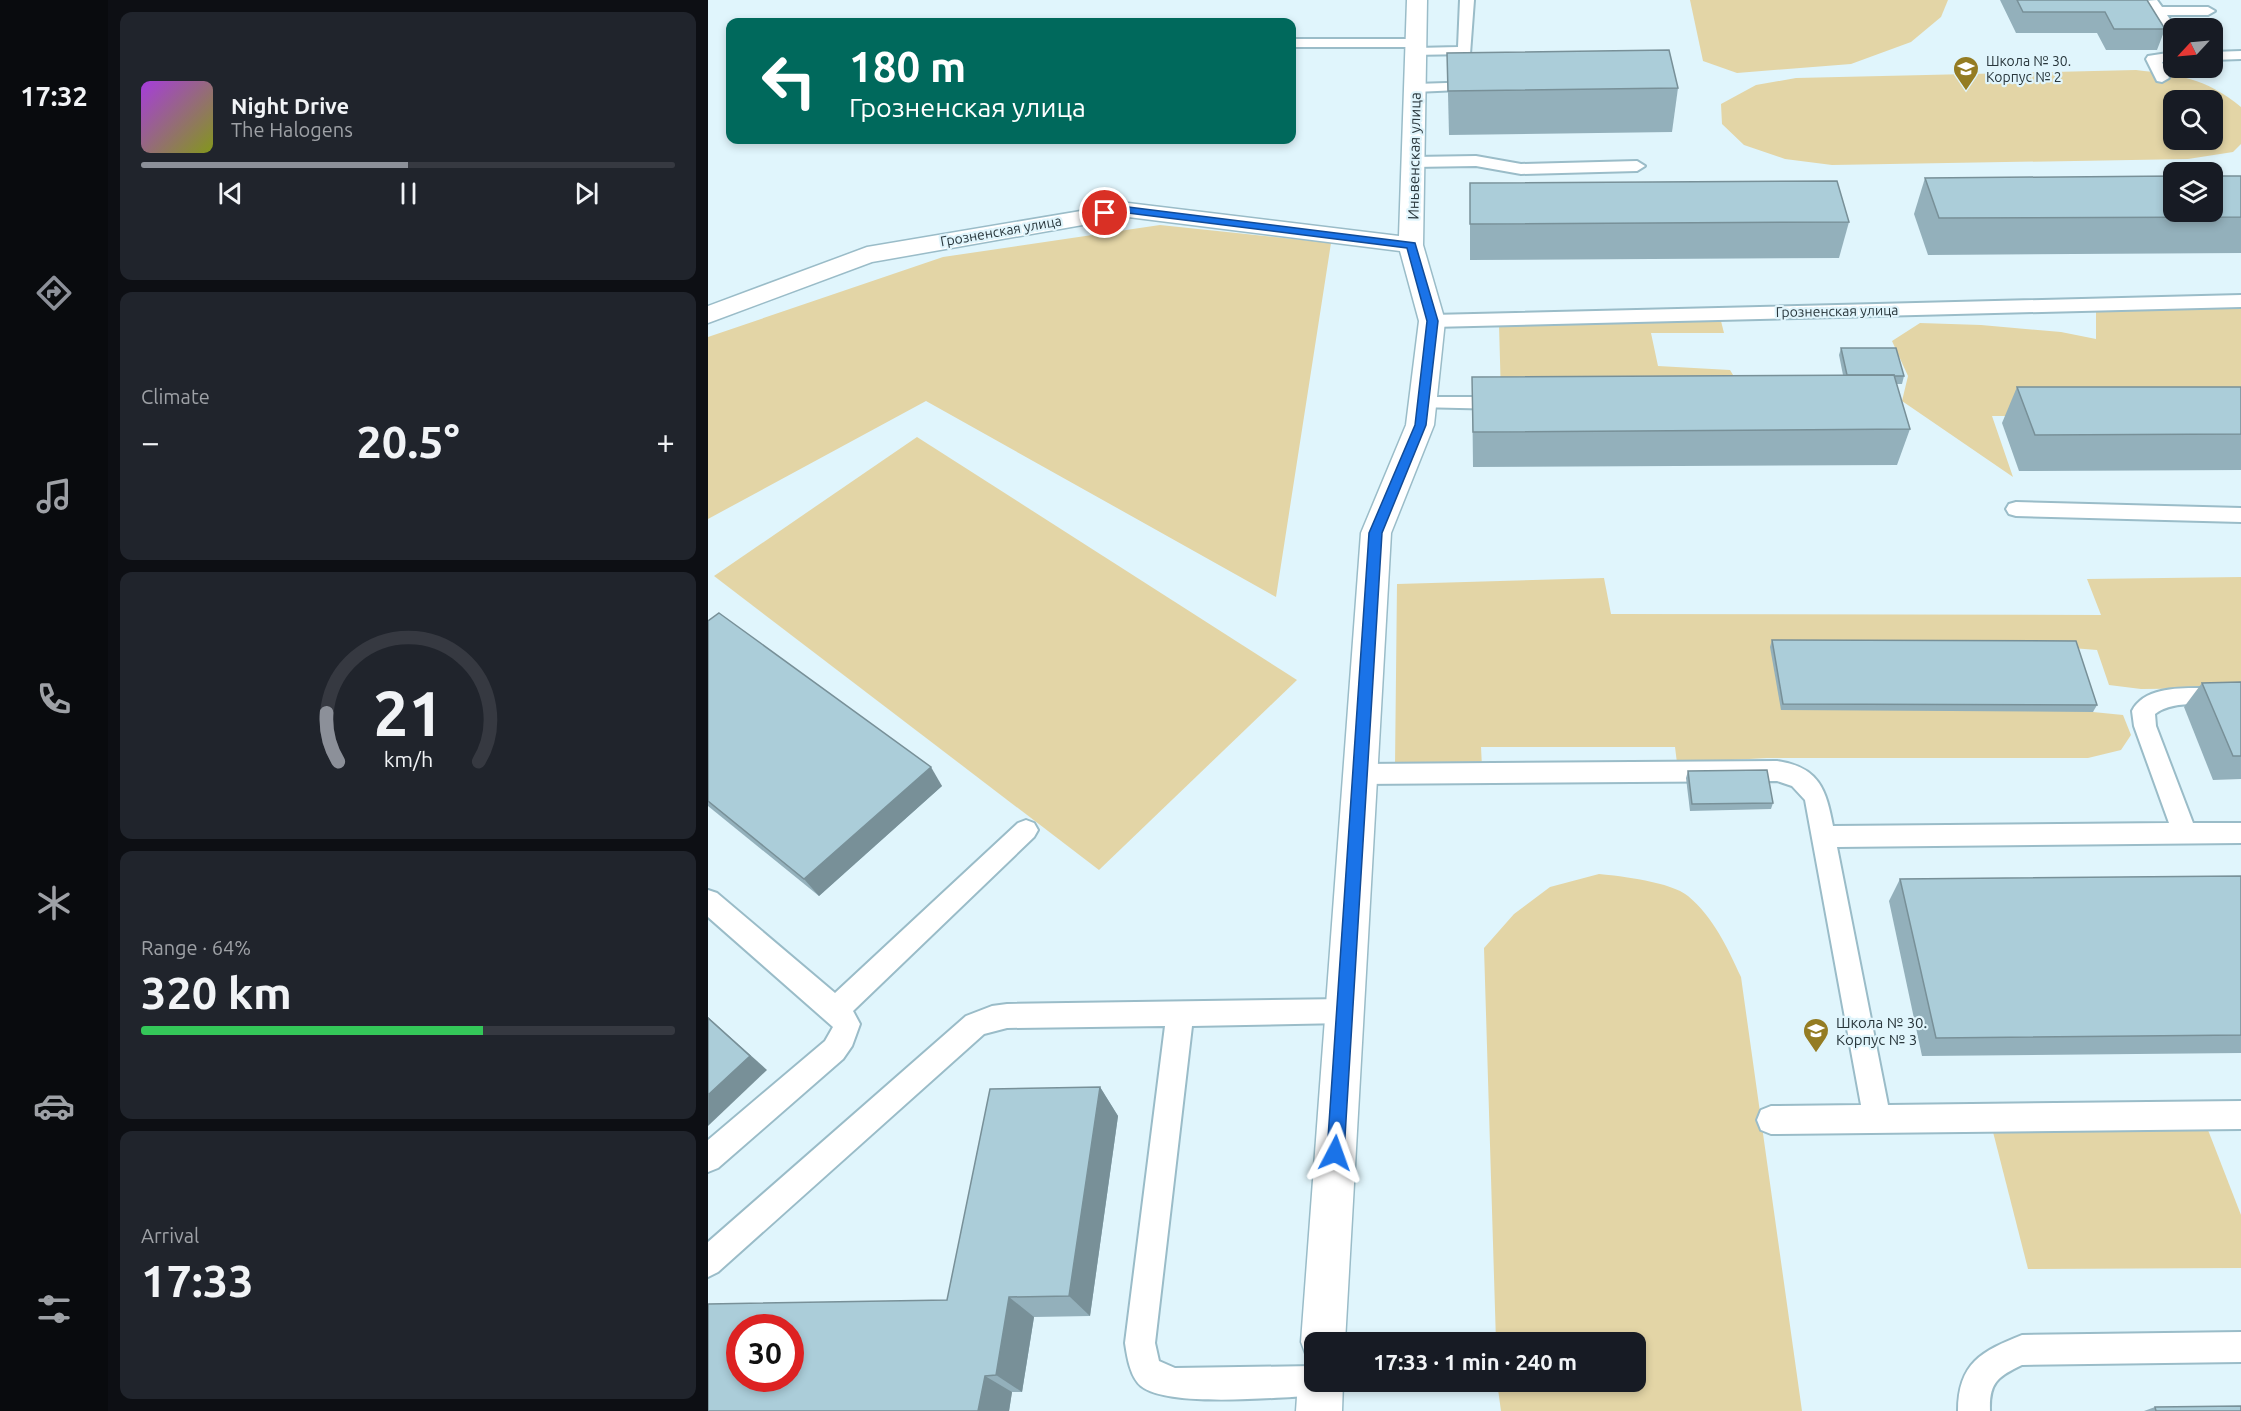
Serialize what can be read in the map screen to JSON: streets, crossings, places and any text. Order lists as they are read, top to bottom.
{
  "streets": {
    "street": ["Иньвенская улица", "Грозненская улица"]
  },
  "crossings": [
    ["Иньвенская улица", "Грозненская улица"]
  ],
  "places": {
    "school or university": ["Школа № 30. Корпус № 2", "Школа № 30. Корпус № 3"]
  },
  "north": "bottom left",
  "page": {
    "tabs": "17:32",
    "turn": ["180 m", "Грозненская улица"],
    "song": ["Night Drive", "The Halogens"],
    "tile": [
      "Climate",
      ["Range · 64%", "320 km"],
      ["Arrival", "17:33"]
    ],
    "heat": ["−", "20.5°", "+"],
    "limit": "30",
    "trip": "17:33 · 1 min · 240 m",
    "gauge": ["21", "km/h"]
  }
}
